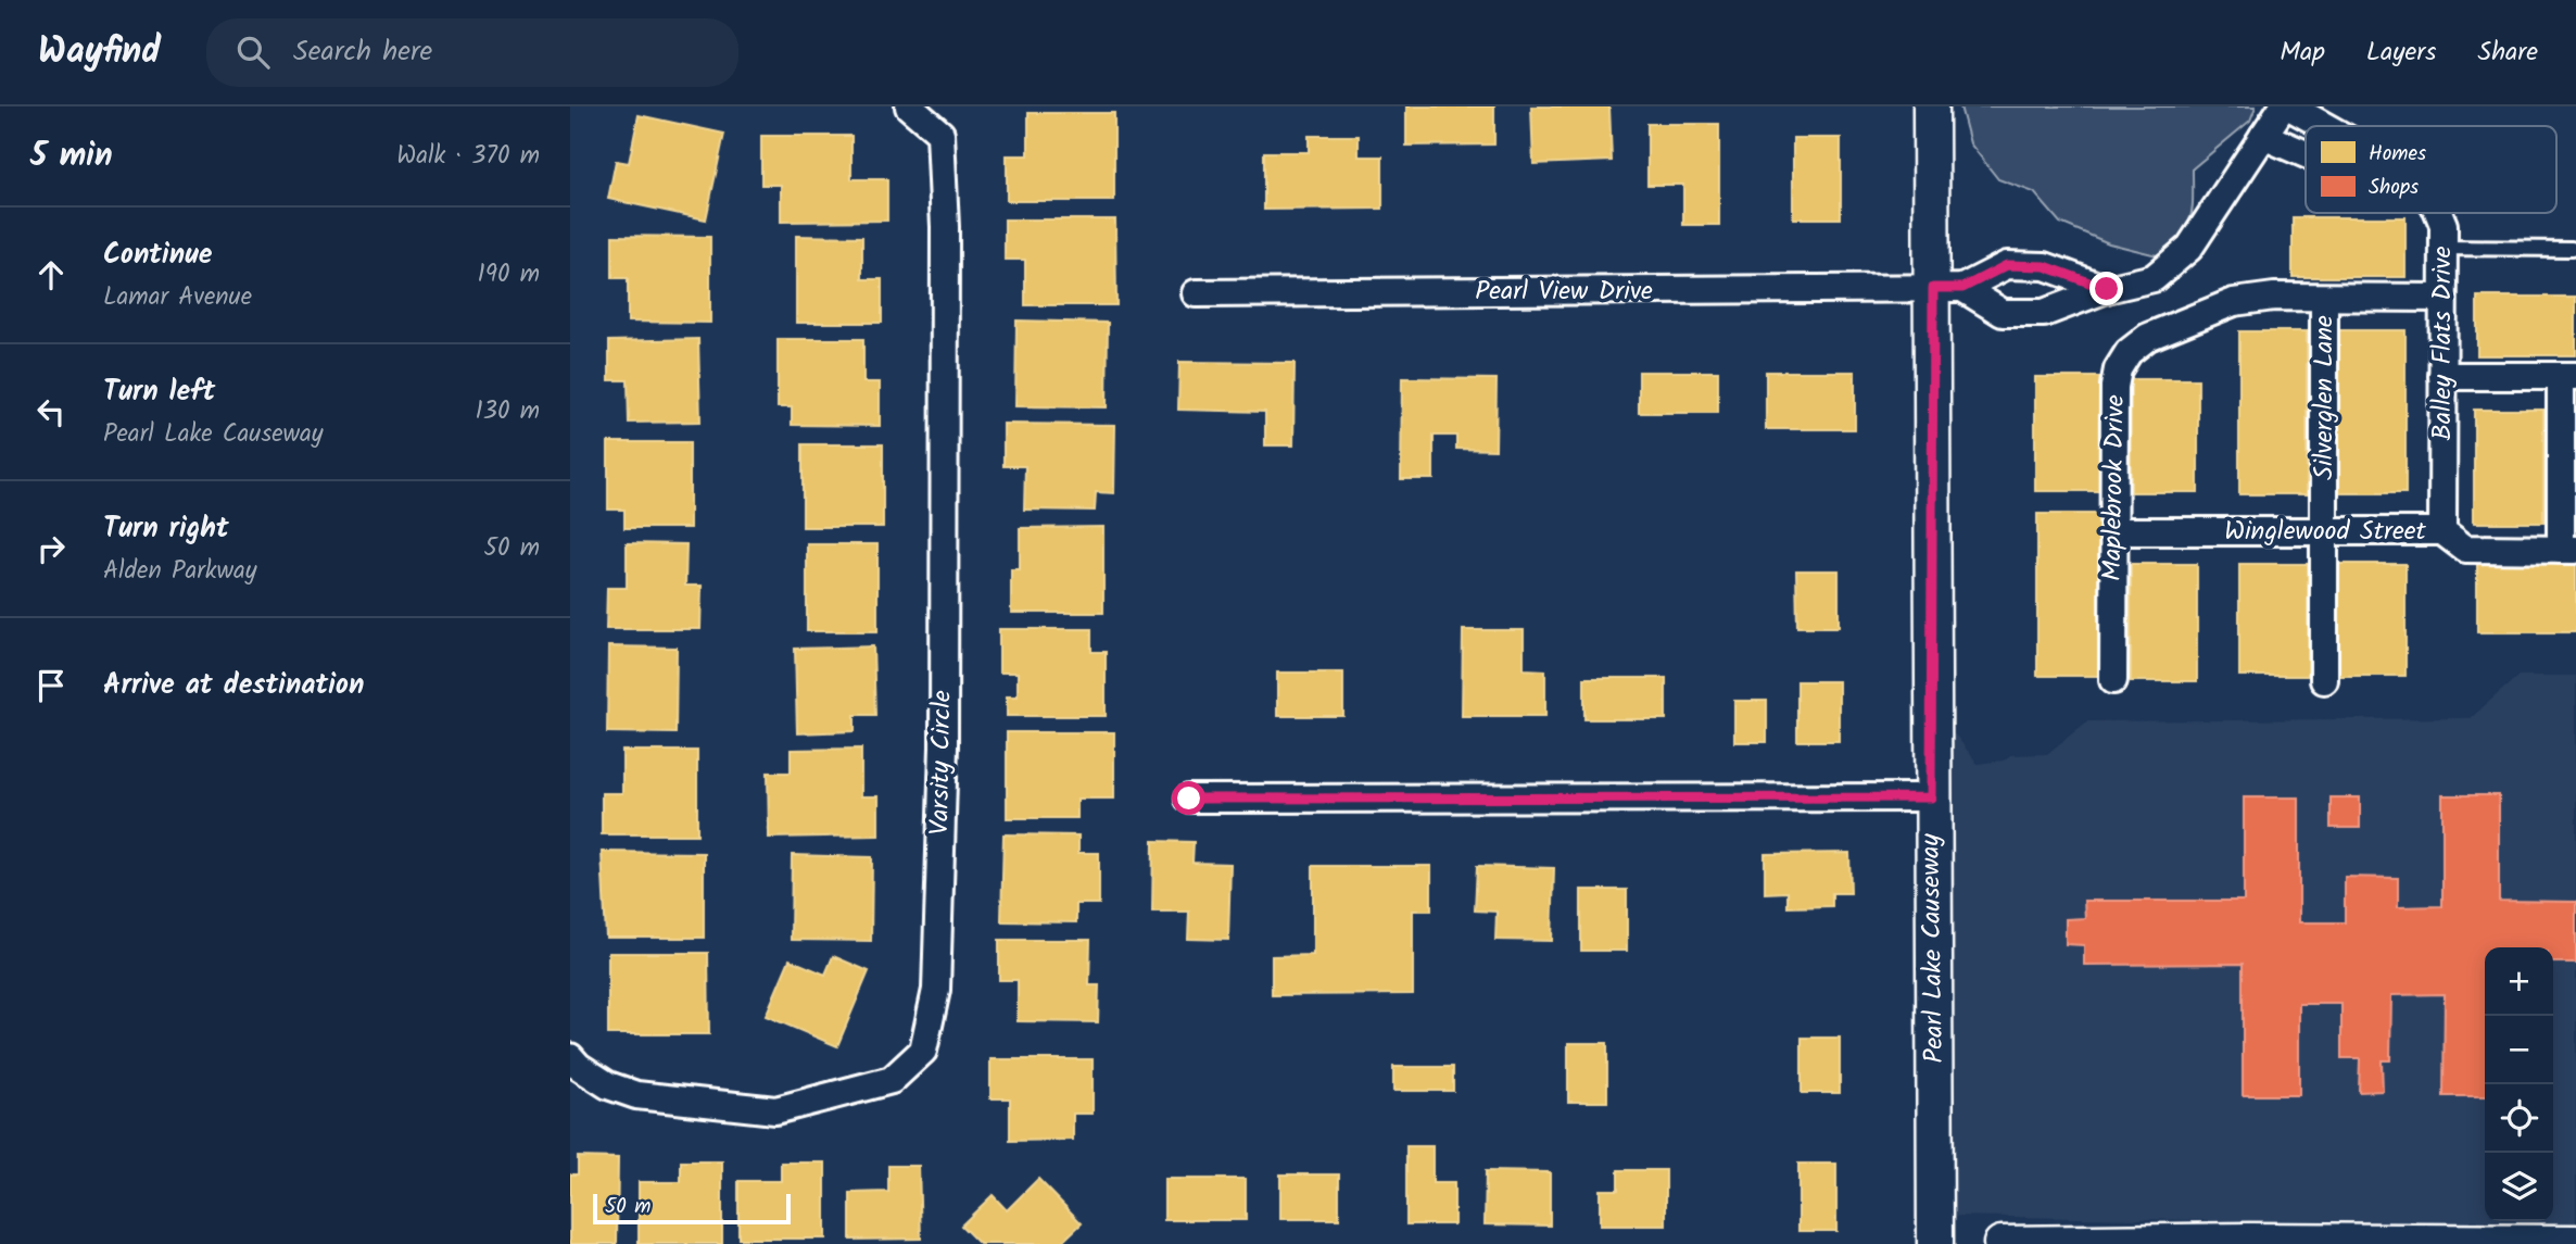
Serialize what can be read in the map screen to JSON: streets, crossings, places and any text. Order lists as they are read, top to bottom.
{
  "streets": {
    "street": [
      "Pearl View Drive",
      "Balley Flats Drive",
      "Silverglen Lane",
      "Maplebrook Drive",
      "Winglewood Street",
      "Varsity Circle",
      "Pearl Lake Causeway"
    ]
  },
  "crossings": [
    ["Pearl View Drive", "Pearl Lake Causeway"],
    ["Balley Flats Drive", "Maplebrook Drive"],
    ["Balley Flats Drive", "Winglewood Street"],
    ["Silverglen Lane", "Maplebrook Drive"],
    ["Silverglen Lane", "Winglewood Street"],
    ["Maplebrook Drive", "Winglewood Street"]
  ],
  "legend": ["Homes", "Shops"],
  "scale_bar": "50 m",
  "page": {
    "header": "Wayfind",
    "search": "Search here",
    "nav": ["Map", "Layers", "Share"],
    "heading": ["5 min", "Walk · 370 m"],
    "list": [
      ["Continue", "Lamar Avenue", "190 m"],
      ["Turn left", "Pearl Lake Causeway", "130 m"],
      ["Turn right", "Alden Parkway", "50 m"],
      "Arrive at destination"
    ],
    "map_buttons": ["+", "−"],
    "scale": "50 m"
  }
}
